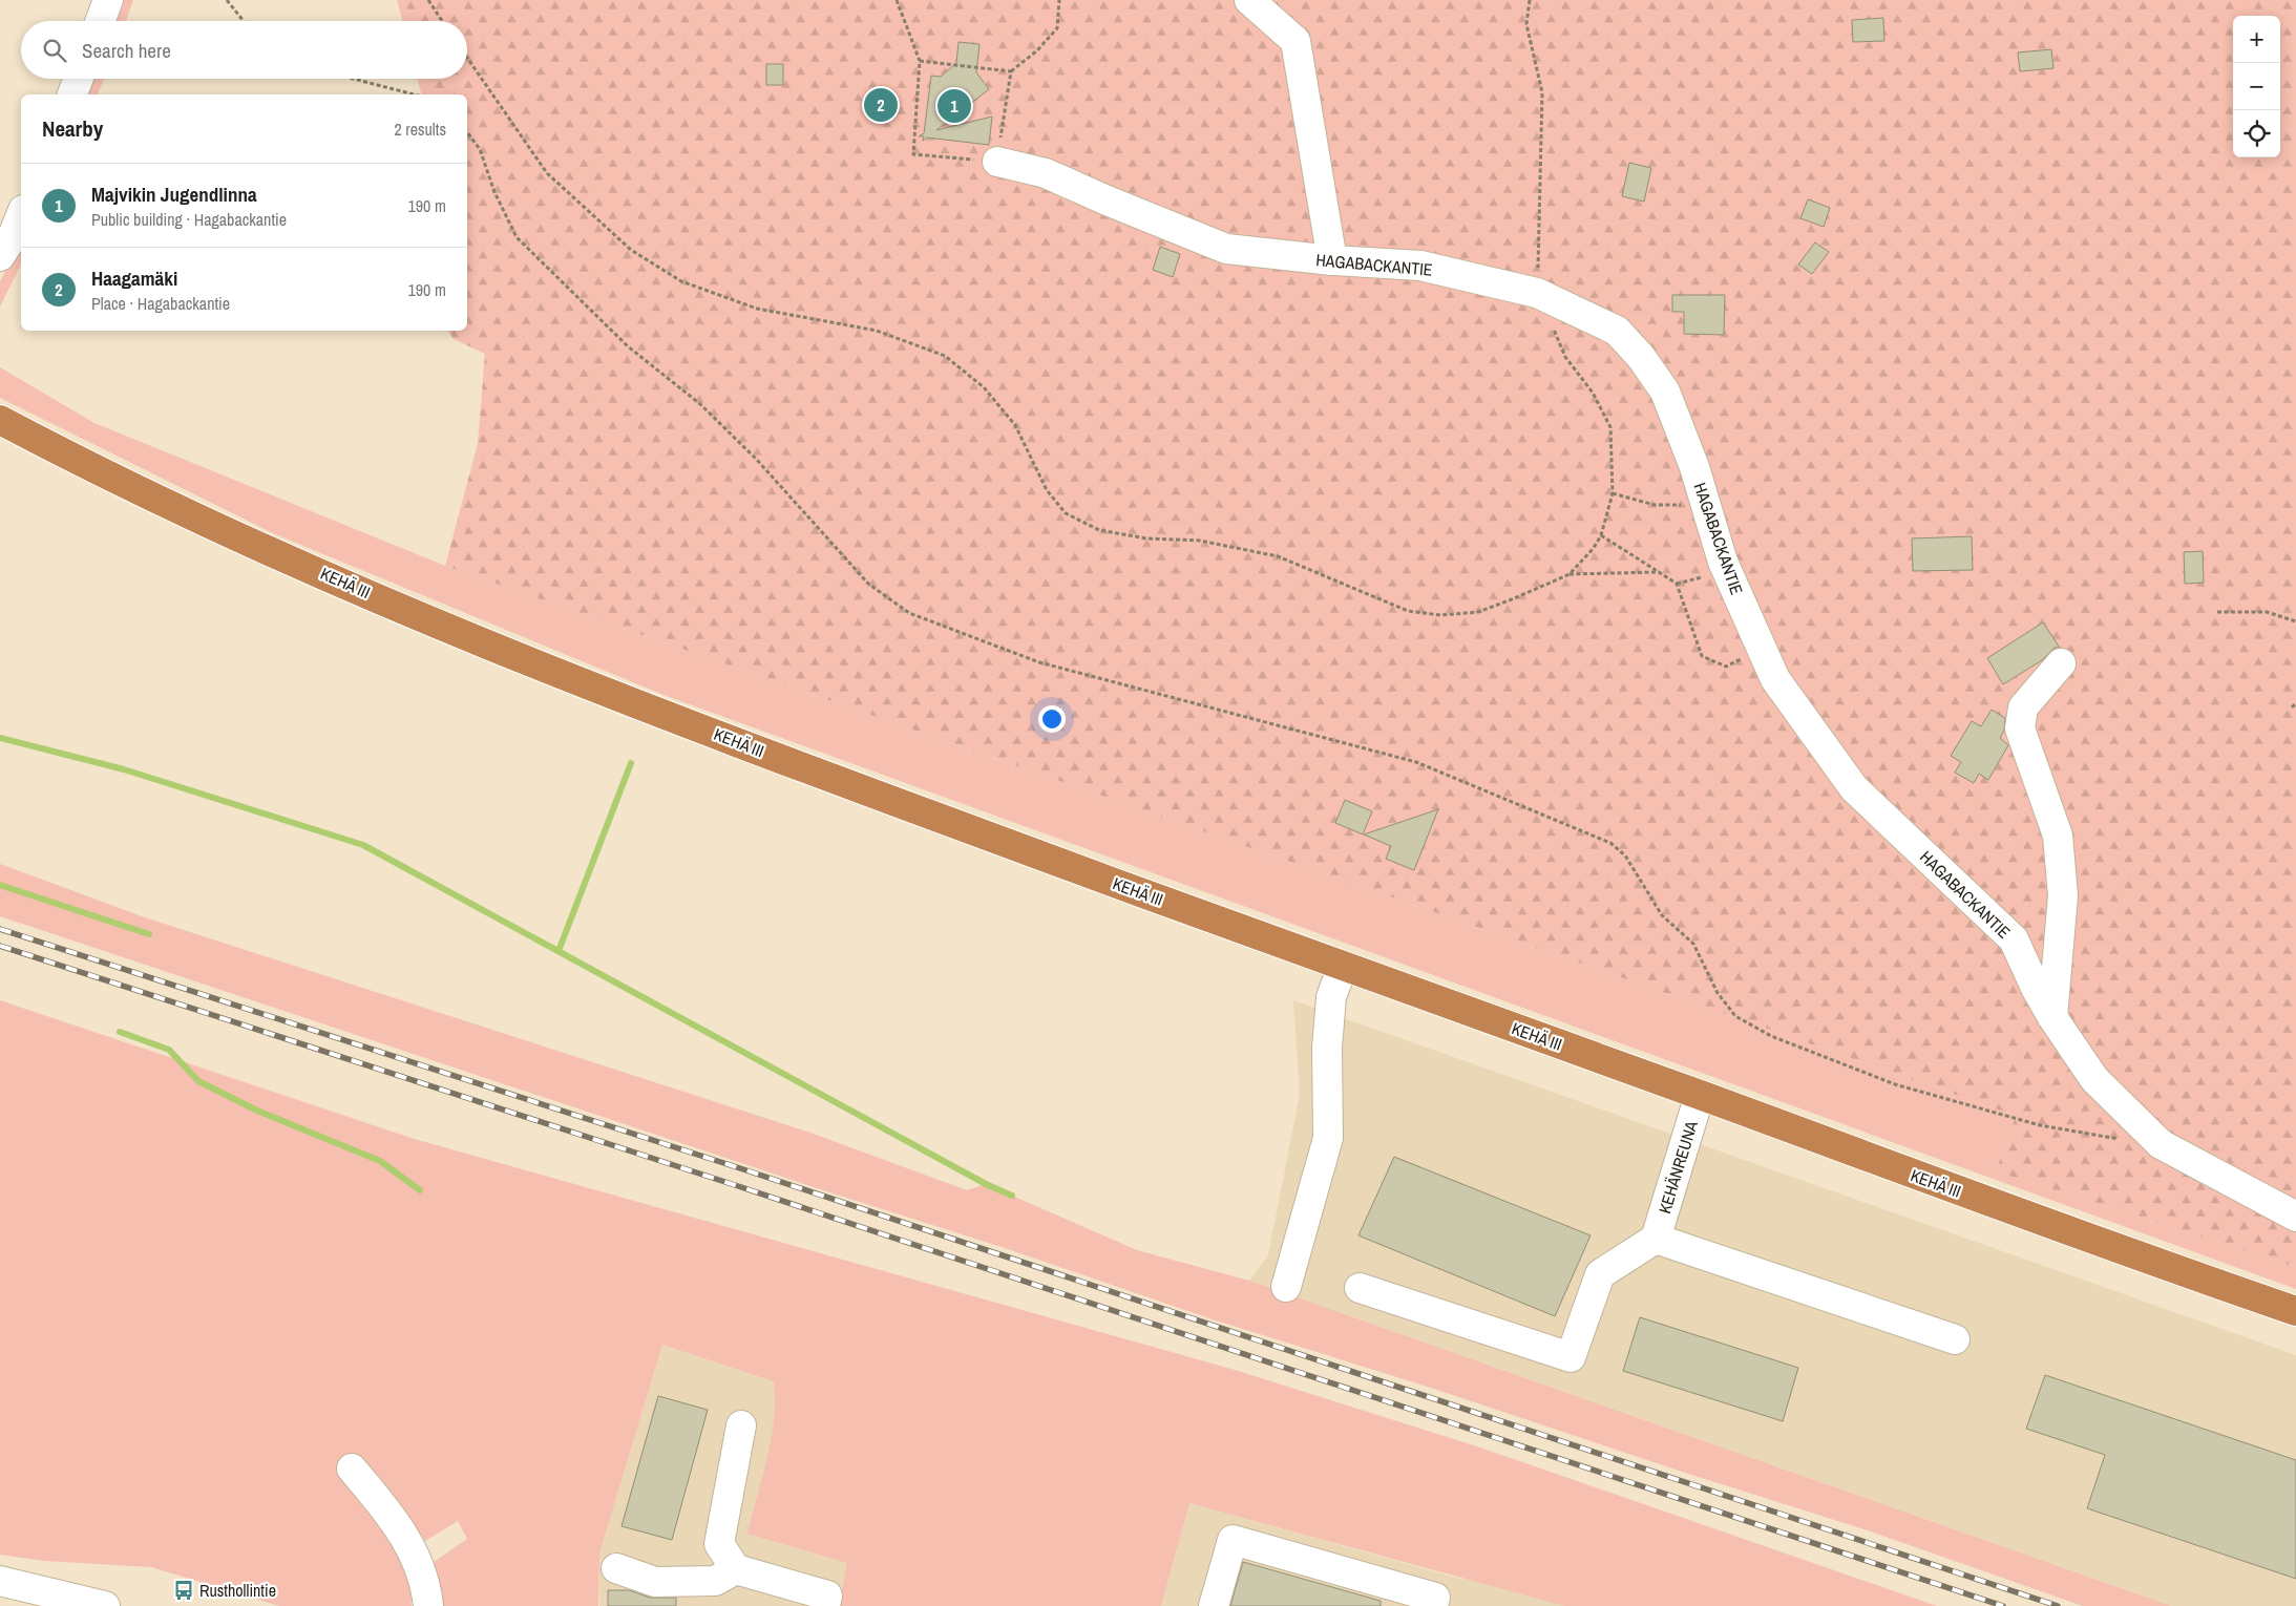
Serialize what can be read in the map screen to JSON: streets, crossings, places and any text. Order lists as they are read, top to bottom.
{
  "streets": {
    "highway": ["KEHÄ III"],
    "street": ["HAGABACKANTIE", "KEHÄNREUNA"]
  },
  "crossings": [
    ["KEHÄ III", "KEHÄNREUNA"]
  ],
  "places": {
    "bus stop": ["Rusthollintie"]
  },
  "page": {
    "map_buttons": ["+", "−"],
    "search": "Search here",
    "pins": ["2", "1"],
    "heading": ["Nearby", "2 results"],
    "list": [
      {
        "mark": "1",
        "name": "Majvikin Jugendlinna",
        "note": "Public building · Hagabackantie",
        "value": "190 m"
      },
      {
        "mark": "2",
        "name": "Haagamäki",
        "note": "Place · Hagabackantie",
        "value": "190 m"
      }
    ]
  }
}
